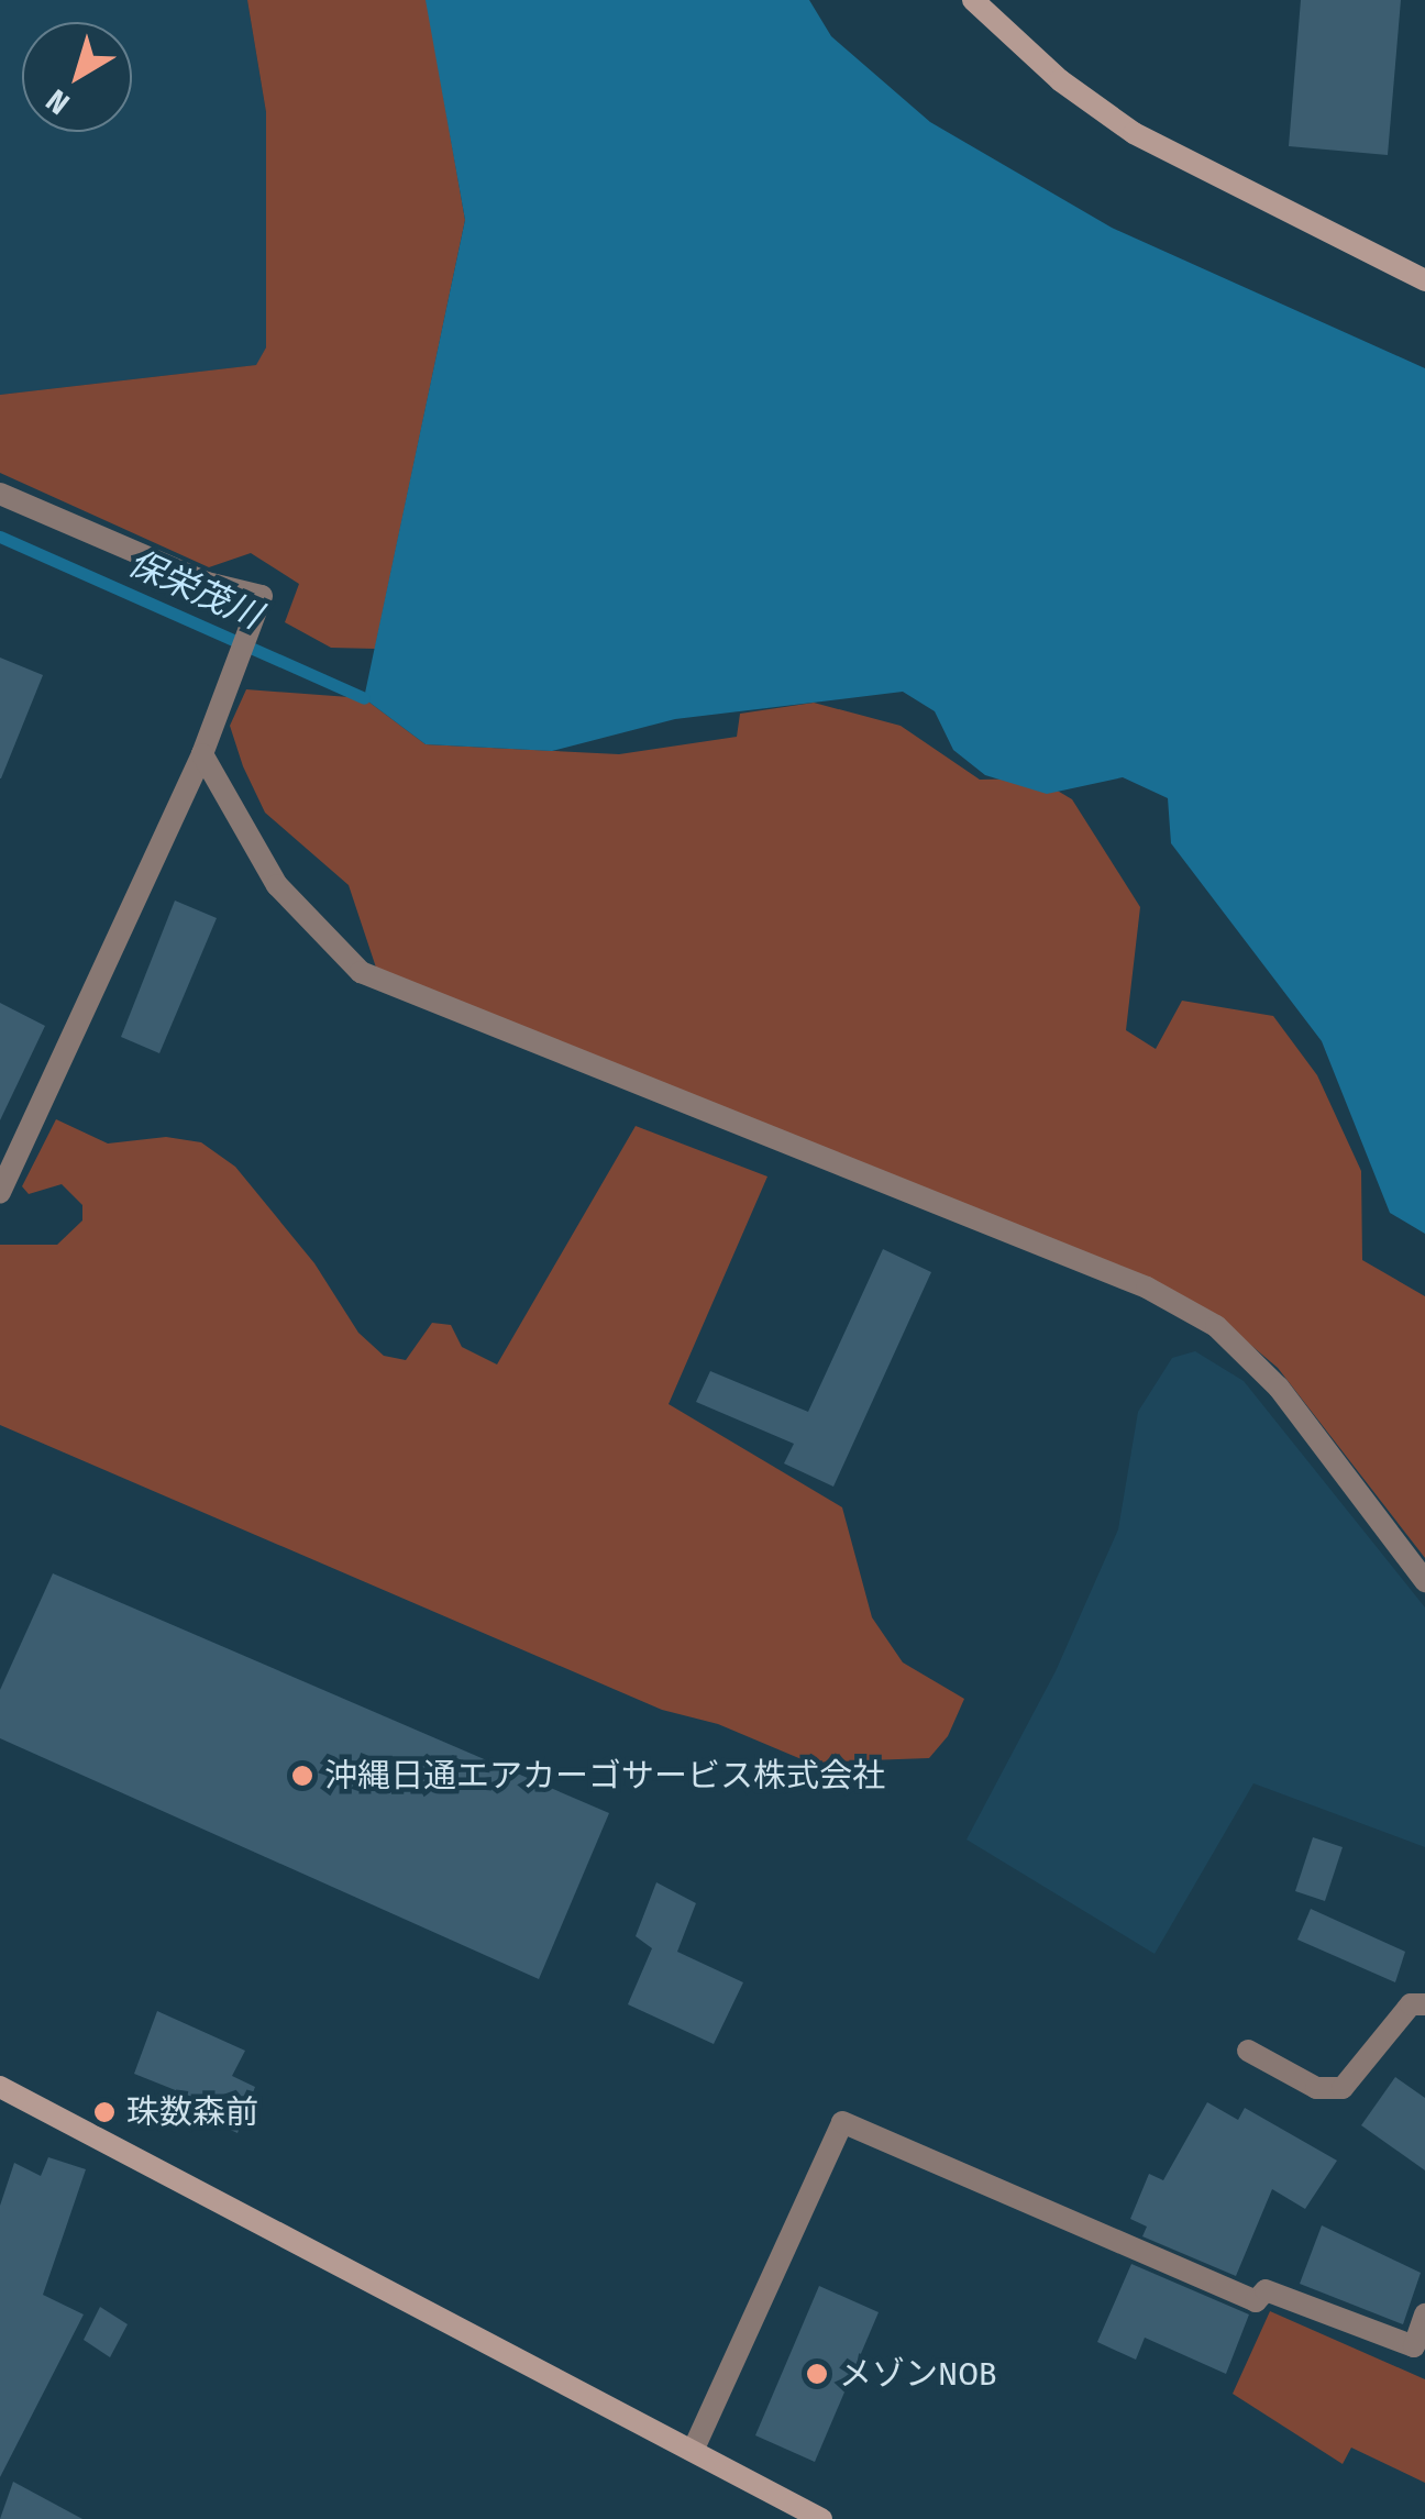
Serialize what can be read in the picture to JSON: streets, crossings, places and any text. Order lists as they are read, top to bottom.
{
  "water": ["保栄茂川"],
  "places": ["沖縄日通エアカーゴサービス株式会社", "珠数森前", "メゾンNOB"],
  "north": "bottom left"
}
